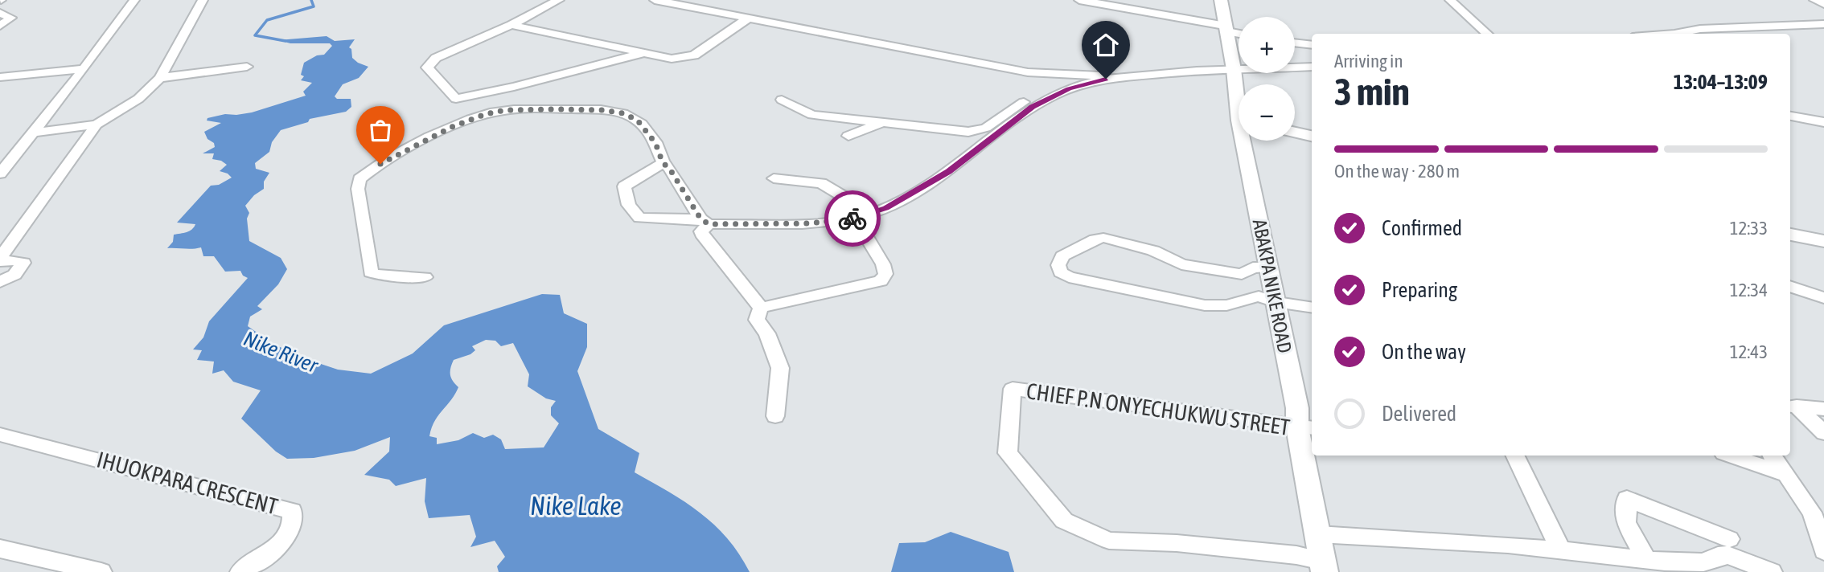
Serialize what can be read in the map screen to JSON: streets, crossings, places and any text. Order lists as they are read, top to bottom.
{
  "streets": {
    "main road": ["ABAKPA NIKE ROAD"],
    "street": ["CHIEF P.N ONYECHUKWU STREET", "IHUOKPARA CRESCENT"]
  },
  "crossings": [
    ["ABAKPA NIKE ROAD", "CHIEF P.N ONYECHUKWU STREET"]
  ],
  "water": ["Nike River", "Nike Lake"],
  "page": {
    "map_buttons": ["+", "−"],
    "heading": ["3 min", "Arriving in", "13:04–13:09"],
    "bar": "On the way · 280 m",
    "list": [
      ["Confirmed", "12:33"],
      ["Preparing", "12:34"],
      ["On the way", "12:43"],
      "Delivered"
    ]
  }
}
